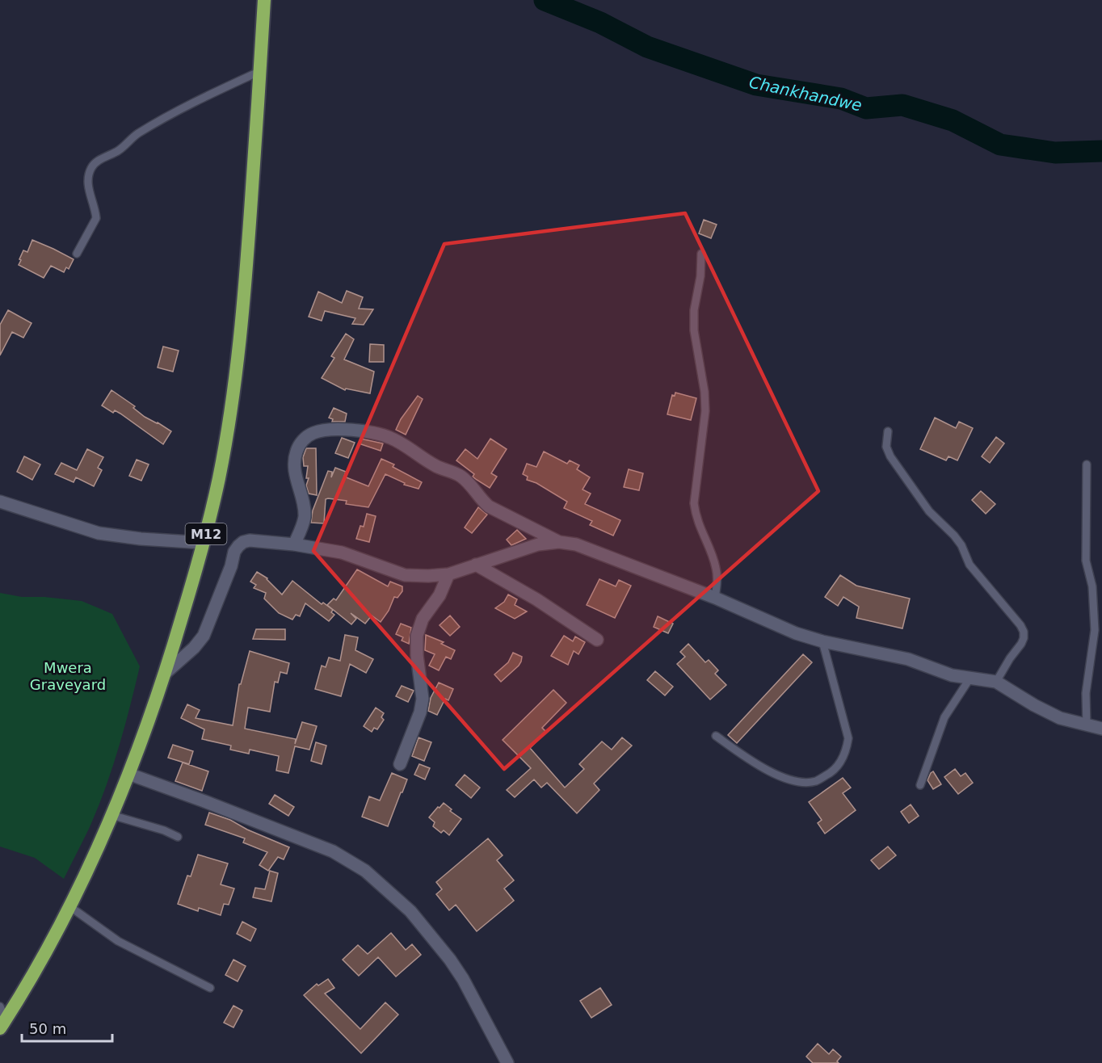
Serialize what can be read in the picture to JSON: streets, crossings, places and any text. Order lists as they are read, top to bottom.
{
  "streets": {
    "highway": ["M12"]
  },
  "water": ["Chankhandwe"],
  "parks": ["Mwera Graveyard"],
  "scale_bar": "50 m"
}
